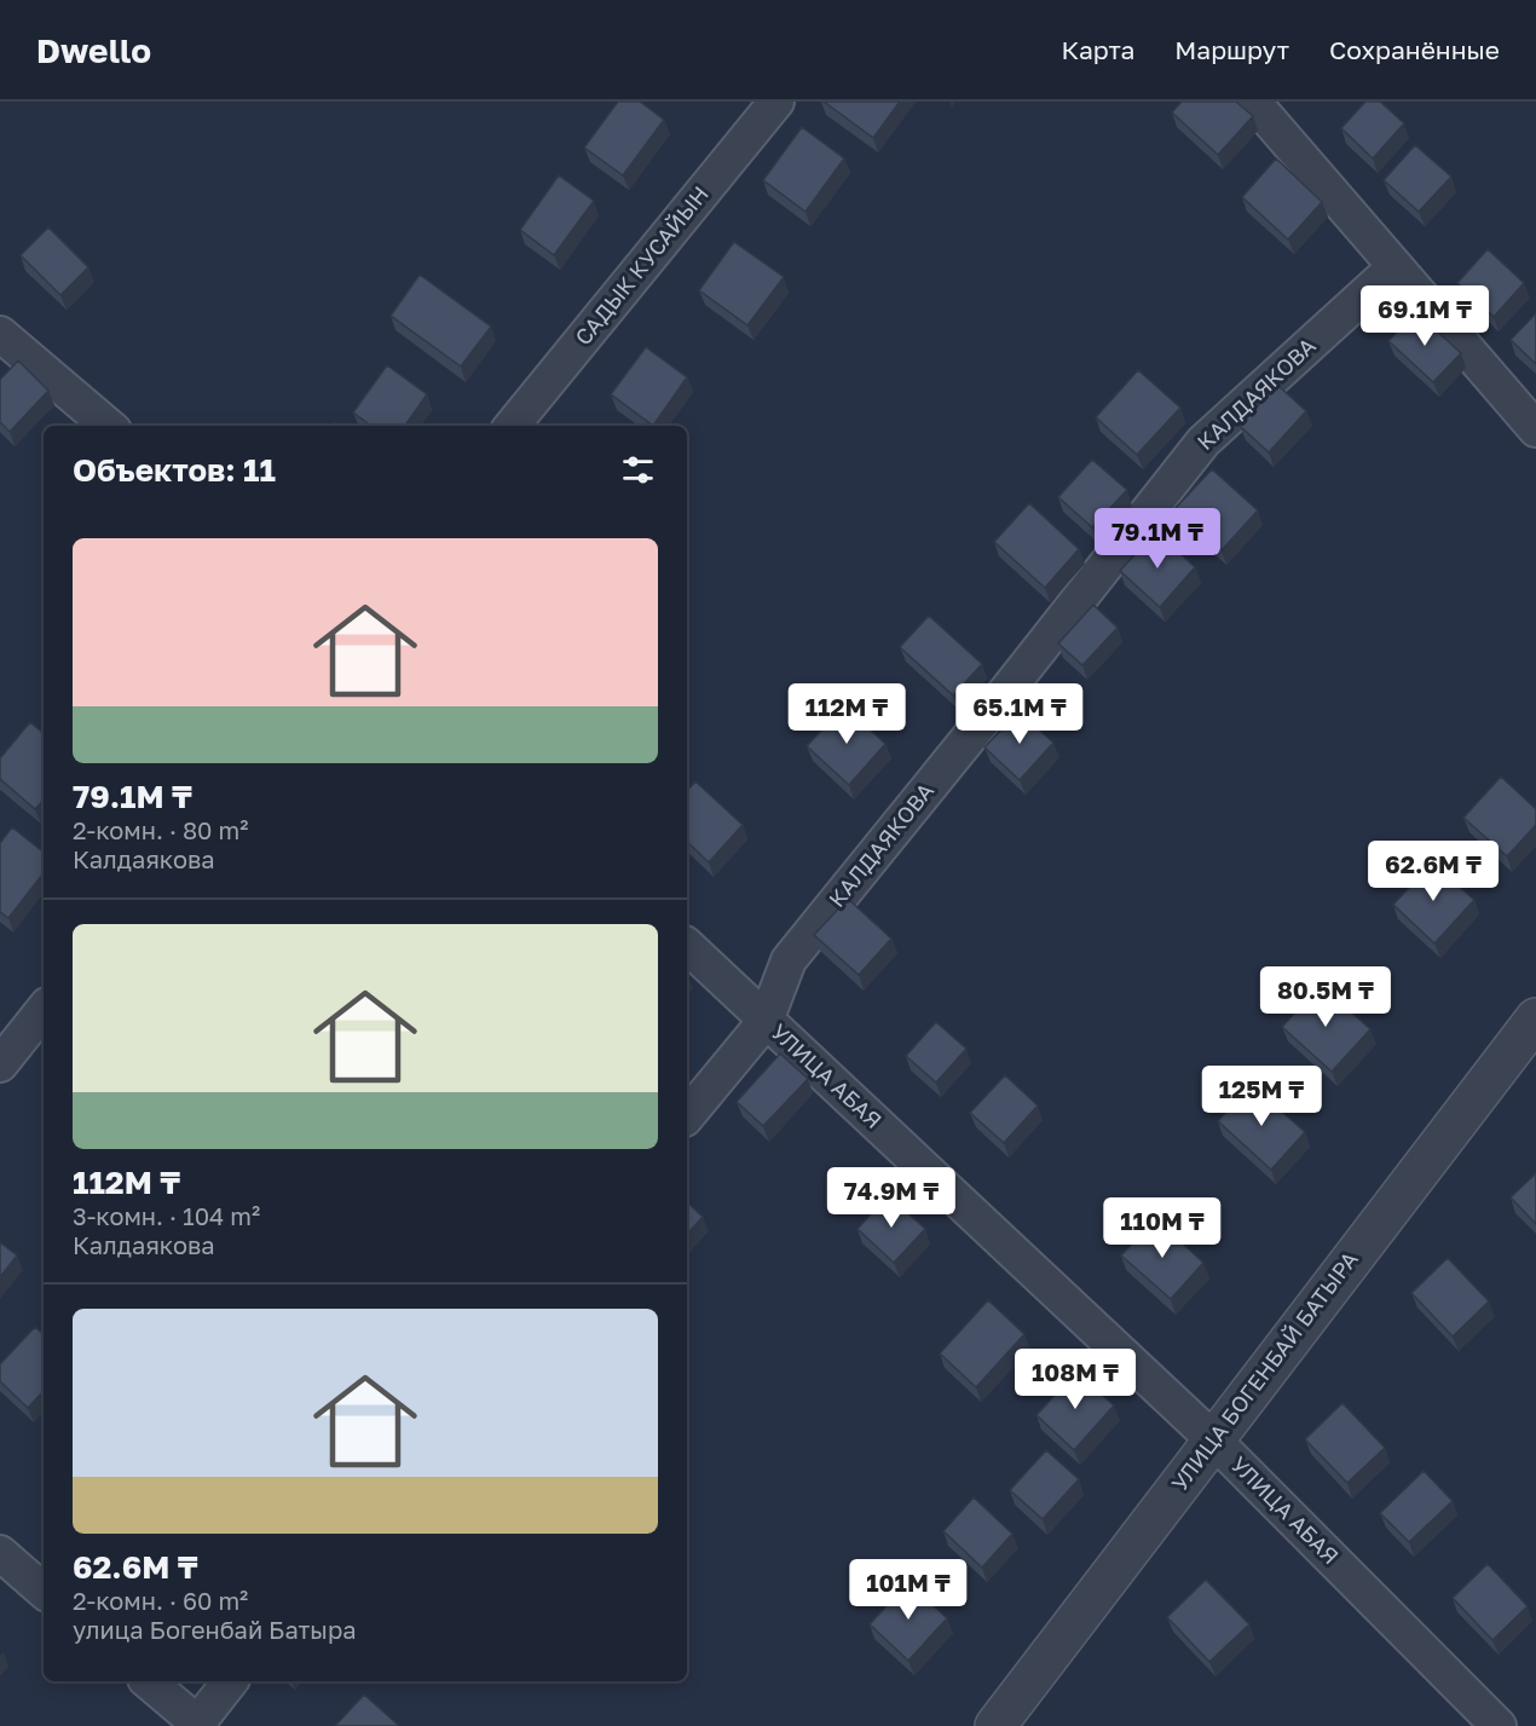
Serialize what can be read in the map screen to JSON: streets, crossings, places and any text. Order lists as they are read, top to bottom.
{
  "streets": {
    "street": [
      "САДЫК КУСАЙЫН",
      "КАЛДАЯКОВА",
      "УЛИЦА АБАЯ",
      "УЛИЦА БОГЕНБАЙ БАТЫРА"
    ]
  },
  "crossings": [
    ["КАЛДАЯКОВА", "УЛИЦА АБАЯ"],
    ["УЛИЦА АБАЯ", "УЛИЦА БОГЕНБАЙ БАТЫРА"]
  ],
  "page": {
    "header": "Dwello",
    "nav": ["Карта", "Маршрут", "Сохранённые"],
    "price": [
      "69.1M ₸",
      "79.1M ₸",
      "112M ₸",
      "65.1M ₸",
      "62.6M ₸",
      "80.5M ₸",
      "125M ₸",
      "74.9M ₸",
      "110M ₸",
      "108M ₸",
      "101M ₸"
    ],
    "heading": "Объектов: 11",
    "list": [
      {
        "name": "79.1M ₸",
        "note": "2-комн. · 80 m² · Калдаякова"
      },
      {
        "name": "112M ₸",
        "note": "3-комн. · 104 m² · Калдаякова"
      },
      {
        "name": "62.6M ₸",
        "note": "2-комн. · 60 m² · улица Богенбай Батыра"
      }
    ]
  }
}
